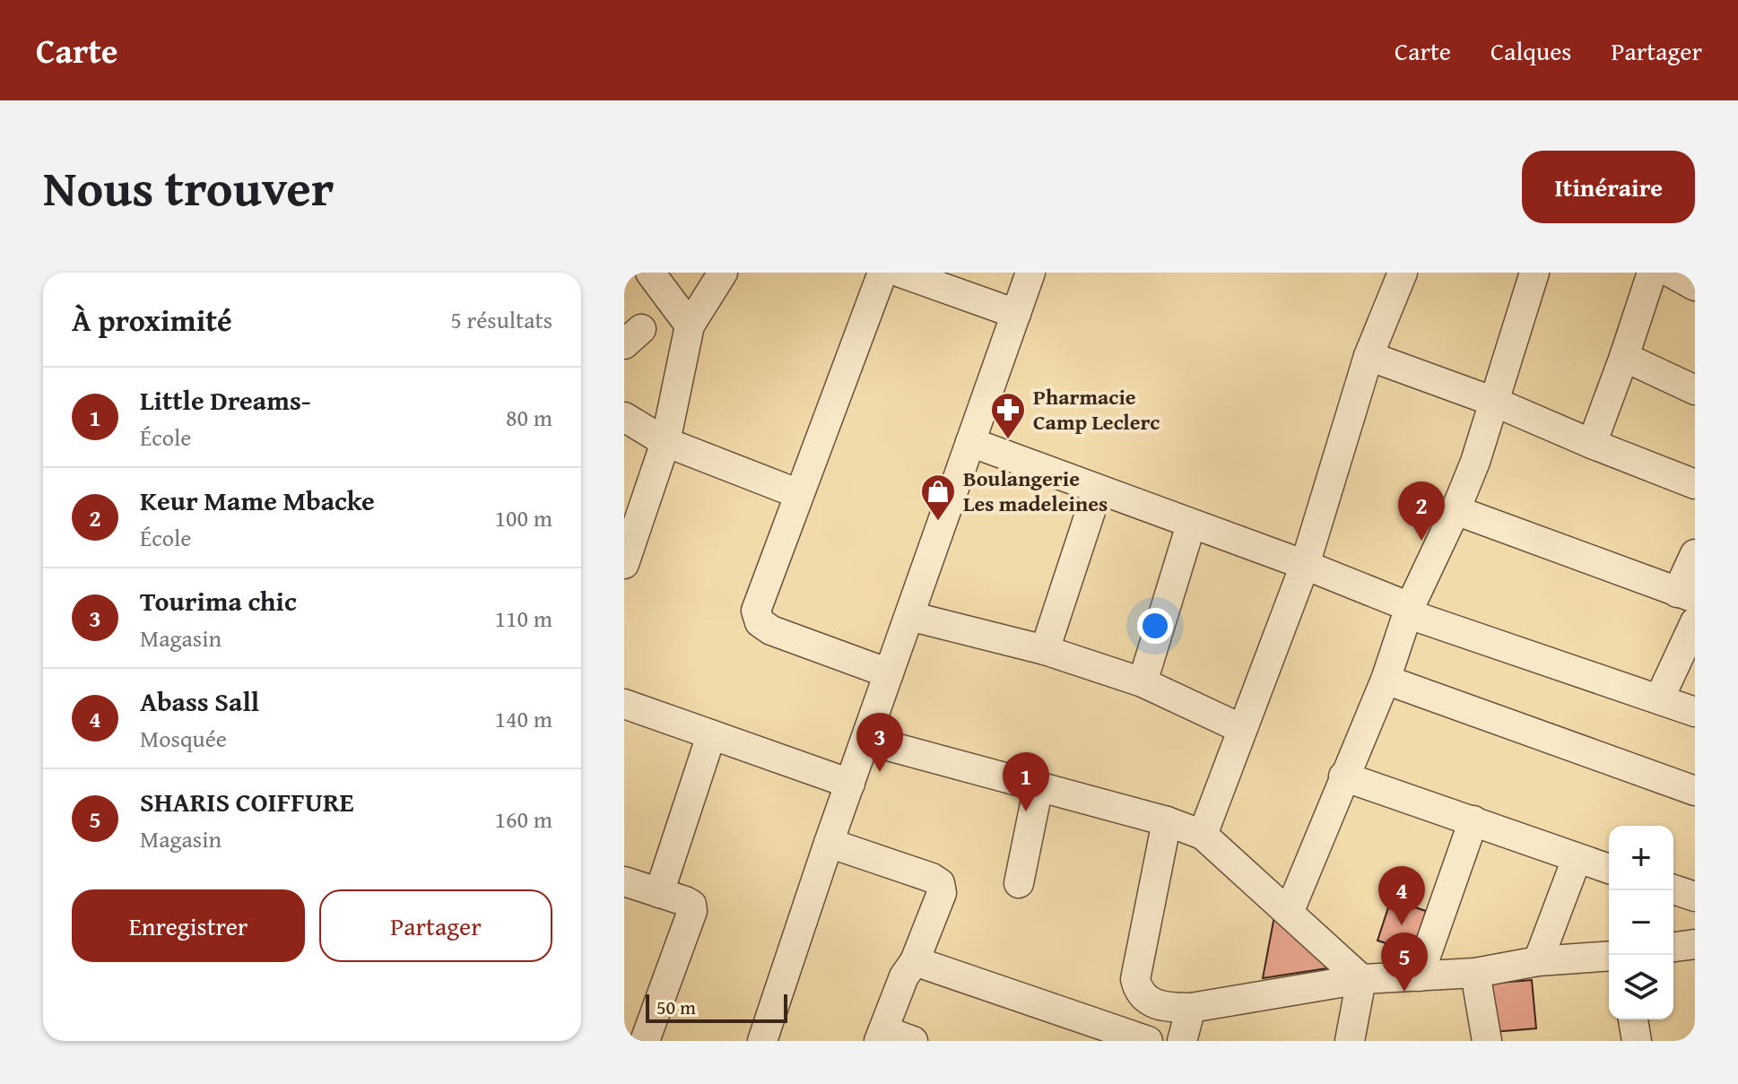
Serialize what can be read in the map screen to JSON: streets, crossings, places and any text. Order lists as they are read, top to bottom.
{
  "places": {
    "pharmacy": ["Pharmacie Camp Leclerc"],
    "shop": ["Boulangerie Les madeleines"]
  },
  "scale_bar": "50 m",
  "page": {
    "header": "Carte",
    "nav": ["Carte", "Calques", "Partager"],
    "title": "Nous trouver",
    "buttons": [
      "Itinéraire",
      ["Enregistrer", "Partager"]
    ],
    "heading": ["À proximité", "5 résultats"],
    "list": [
      {
        "mark": "1",
        "name": "Little Dreams-",
        "note": "École",
        "value": "80 m"
      },
      {
        "mark": "2",
        "name": "Keur Mame Mbacke",
        "note": "École",
        "value": "100 m"
      },
      {
        "mark": "3",
        "name": "Tourima chic",
        "note": "Magasin",
        "value": "110 m"
      },
      {
        "mark": "4",
        "name": "Abass Sall",
        "note": "Mosquée",
        "value": "140 m"
      },
      {
        "mark": "5",
        "name": "SHARIS COIFFURE",
        "note": "Magasin",
        "value": "160 m"
      }
    ],
    "pins": [
      "2",
      "3",
      "1",
      "4",
      "5"
    ],
    "map_buttons": ["+", "−"],
    "scale": "50 m"
  }
}
